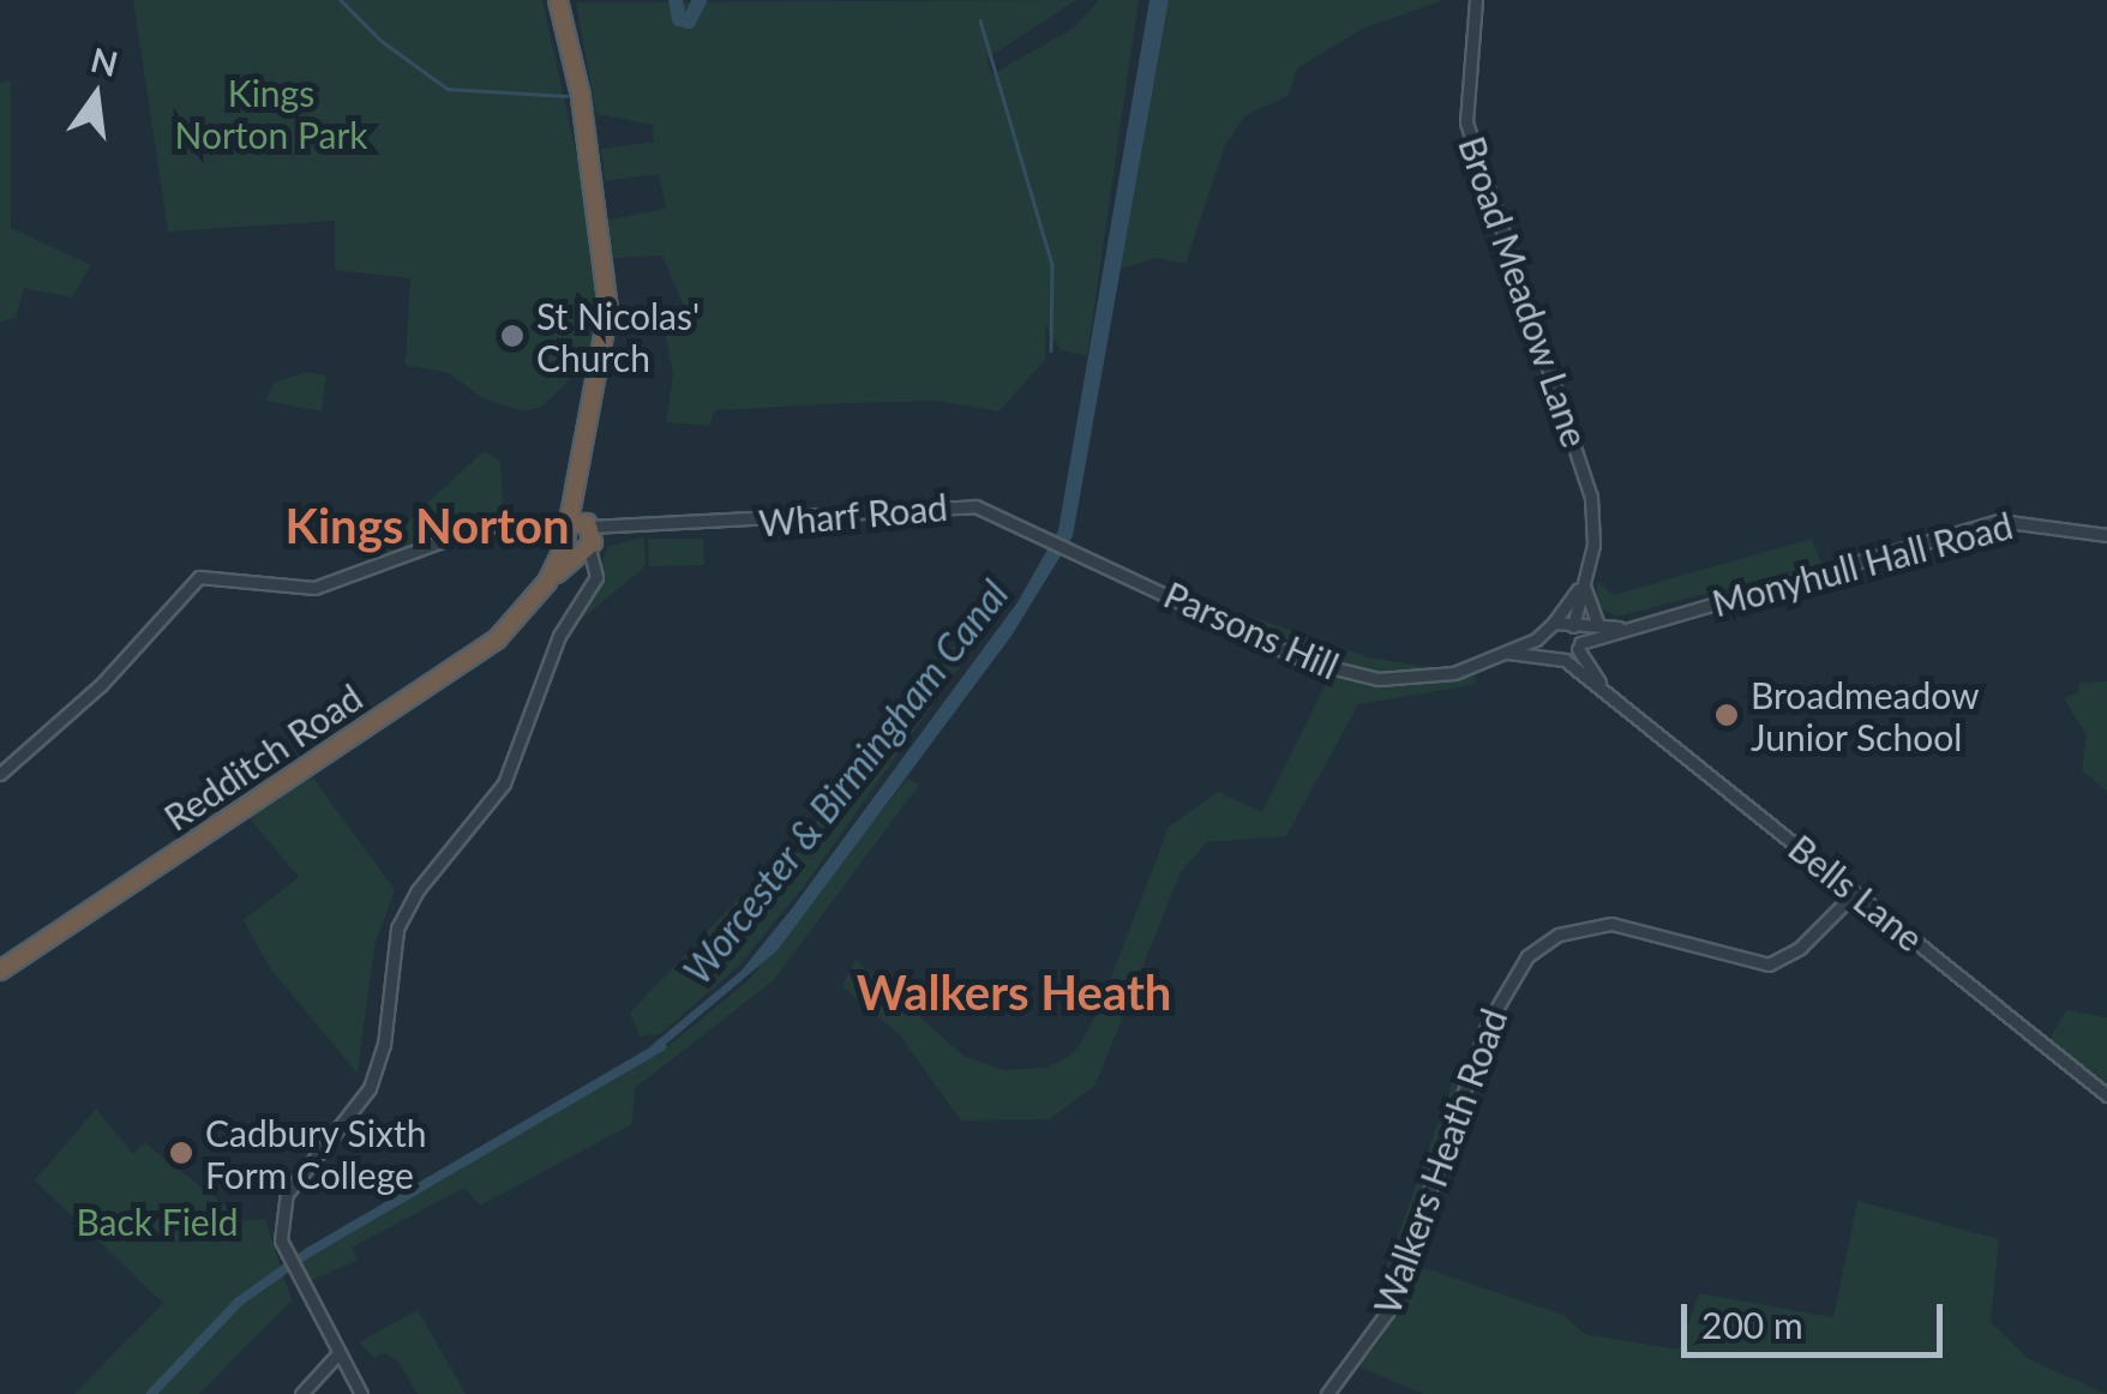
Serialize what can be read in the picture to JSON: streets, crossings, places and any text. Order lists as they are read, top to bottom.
{
  "streets": {
    "highway": ["Redditch Road"],
    "street": [
      "Broad Meadow Lane",
      "Wharf Road",
      "Monyhull Hall Road",
      "Parsons Hill",
      "Bells Lane",
      "Walkers Heath Road"
    ]
  },
  "crossings": [
    ["Broad Meadow Lane", "Monyhull Hall Road"],
    ["Broad Meadow Lane", "Parsons Hill"],
    ["Broad Meadow Lane", "Bells Lane"],
    ["Wharf Road", "Parsons Hill"],
    ["Wharf Road", "Redditch Road"],
    ["Monyhull Hall Road", "Parsons Hill"],
    ["Monyhull Hall Road", "Bells Lane"],
    ["Parsons Hill", "Bells Lane"],
    ["Bells Lane", "Walkers Heath Road"]
  ],
  "districts": ["Kings Norton", "Walkers Heath"],
  "water": ["Worcester & Birmingham Canal"],
  "parks": ["Kings Norton Park", "Back Field"],
  "places": ["St Nicolas' Church", "Broadmeadow Junior School", "Cadbury Sixth Form College"],
  "scale_bar": "200 m",
  "north": "top"
}
